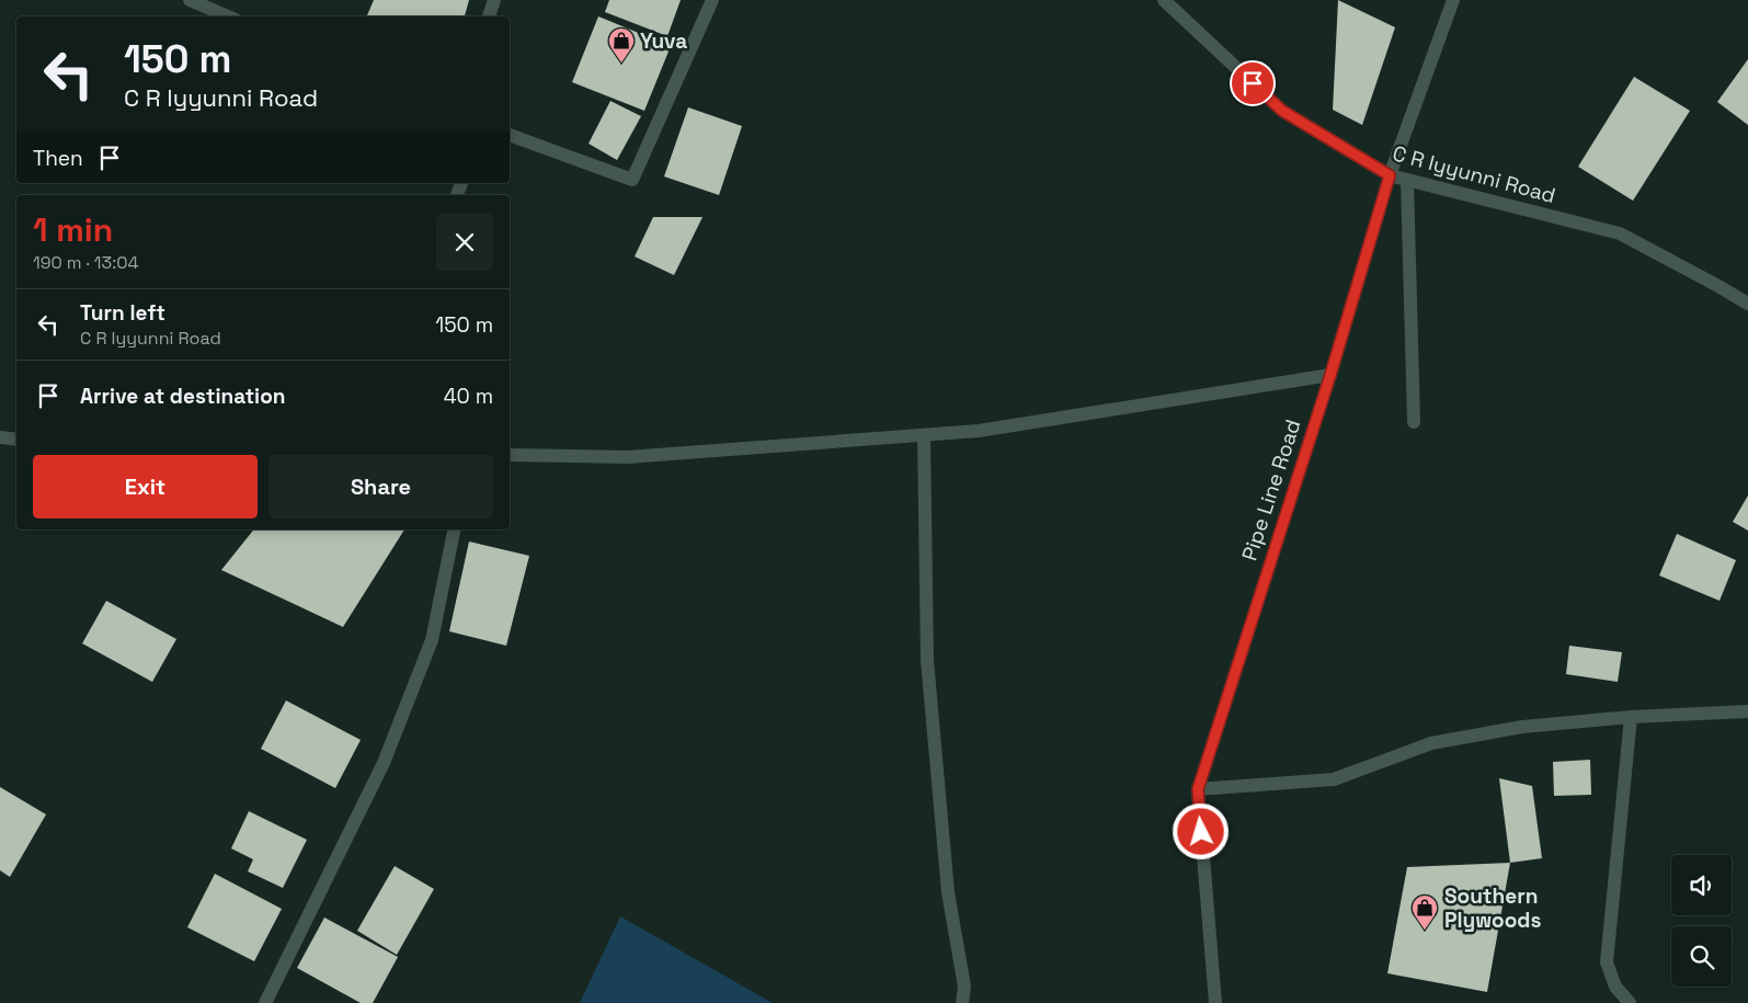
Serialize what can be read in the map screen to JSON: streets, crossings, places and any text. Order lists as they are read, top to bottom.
{
  "streets": {
    "street": ["C R Iyyunni Road", "Pipe Line Road"]
  },
  "crossings": [
    ["C R Iyyunni Road", "Pipe Line Road"]
  ],
  "places": {
    "shop": ["Yuva", "Southern Plywoods"]
  },
  "page": {
    "turn": ["150 m", "C R Iyyunni Road"],
    "then": "Then",
    "heading": ["1 min", "190 m · 13:04"],
    "list": [
      {
        "name": "Turn left",
        "note": "C R Iyyunni Road",
        "value": "150 m"
      },
      {
        "name": "Arrive at destination",
        "value": "40 m"
      }
    ],
    "buttons": ["Exit", "Share"]
  }
}
